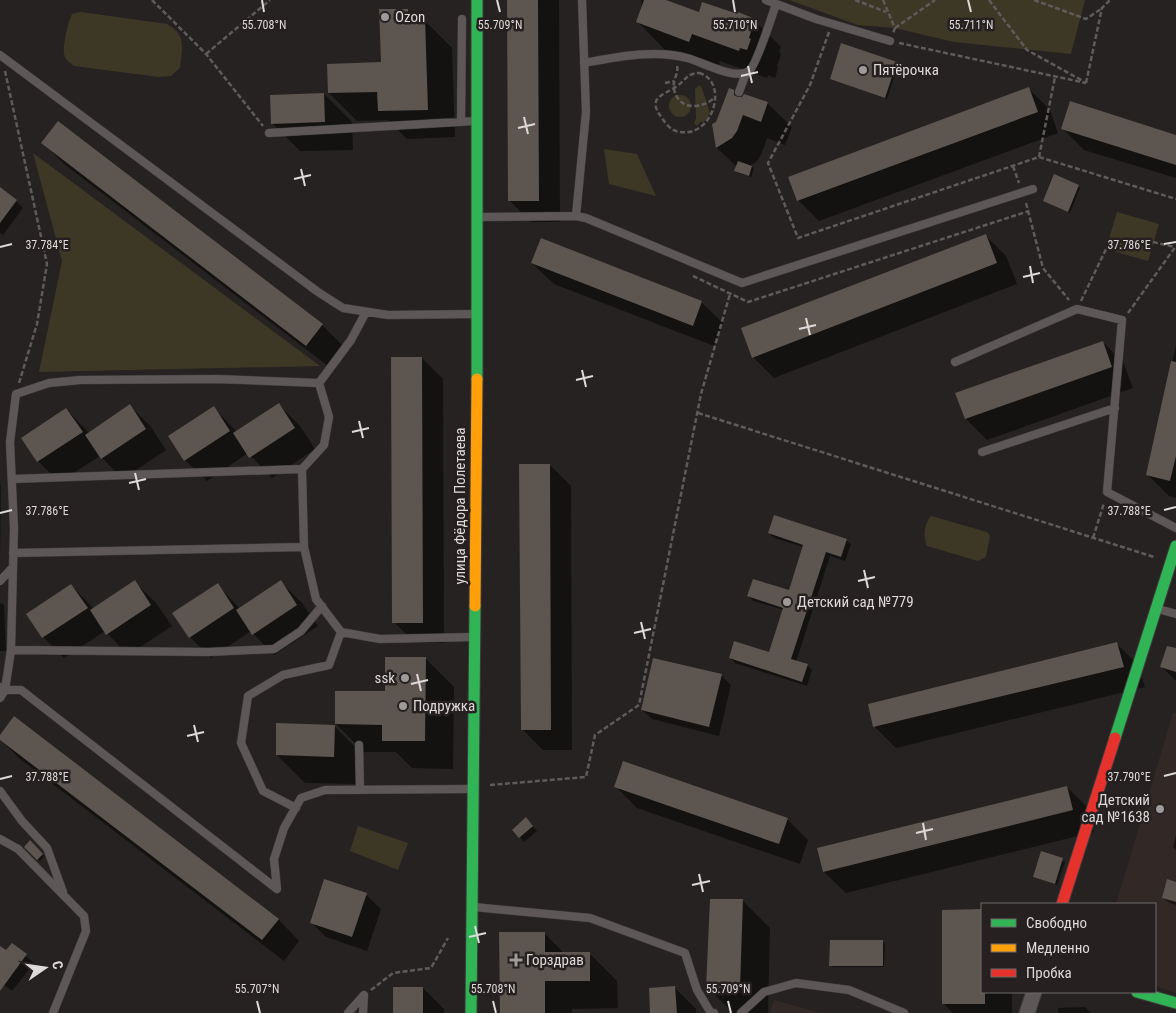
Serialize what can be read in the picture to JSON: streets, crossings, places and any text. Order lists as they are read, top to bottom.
{
  "streets": {
    "main road": ["улица Фёдора Полетаева"]
  },
  "places": {
    "other": [
      "Ozon",
      "Пятёрочка",
      "Детский сад №779",
      "ssk",
      "Подружка",
      "Детский сад №1638"
    ],
    "health": ["Горздрав"]
  },
  "legend": ["Свободно", "Медленно", "Пробка"],
  "north": "right",
  "coordinates": [
    "55.708°N",
    "55.709°N",
    "55.710°N",
    "55.711°N",
    "37.786°E",
    "37.784°E",
    "37.788°E",
    "37.790°E",
    "55.707°N"
  ]
}
